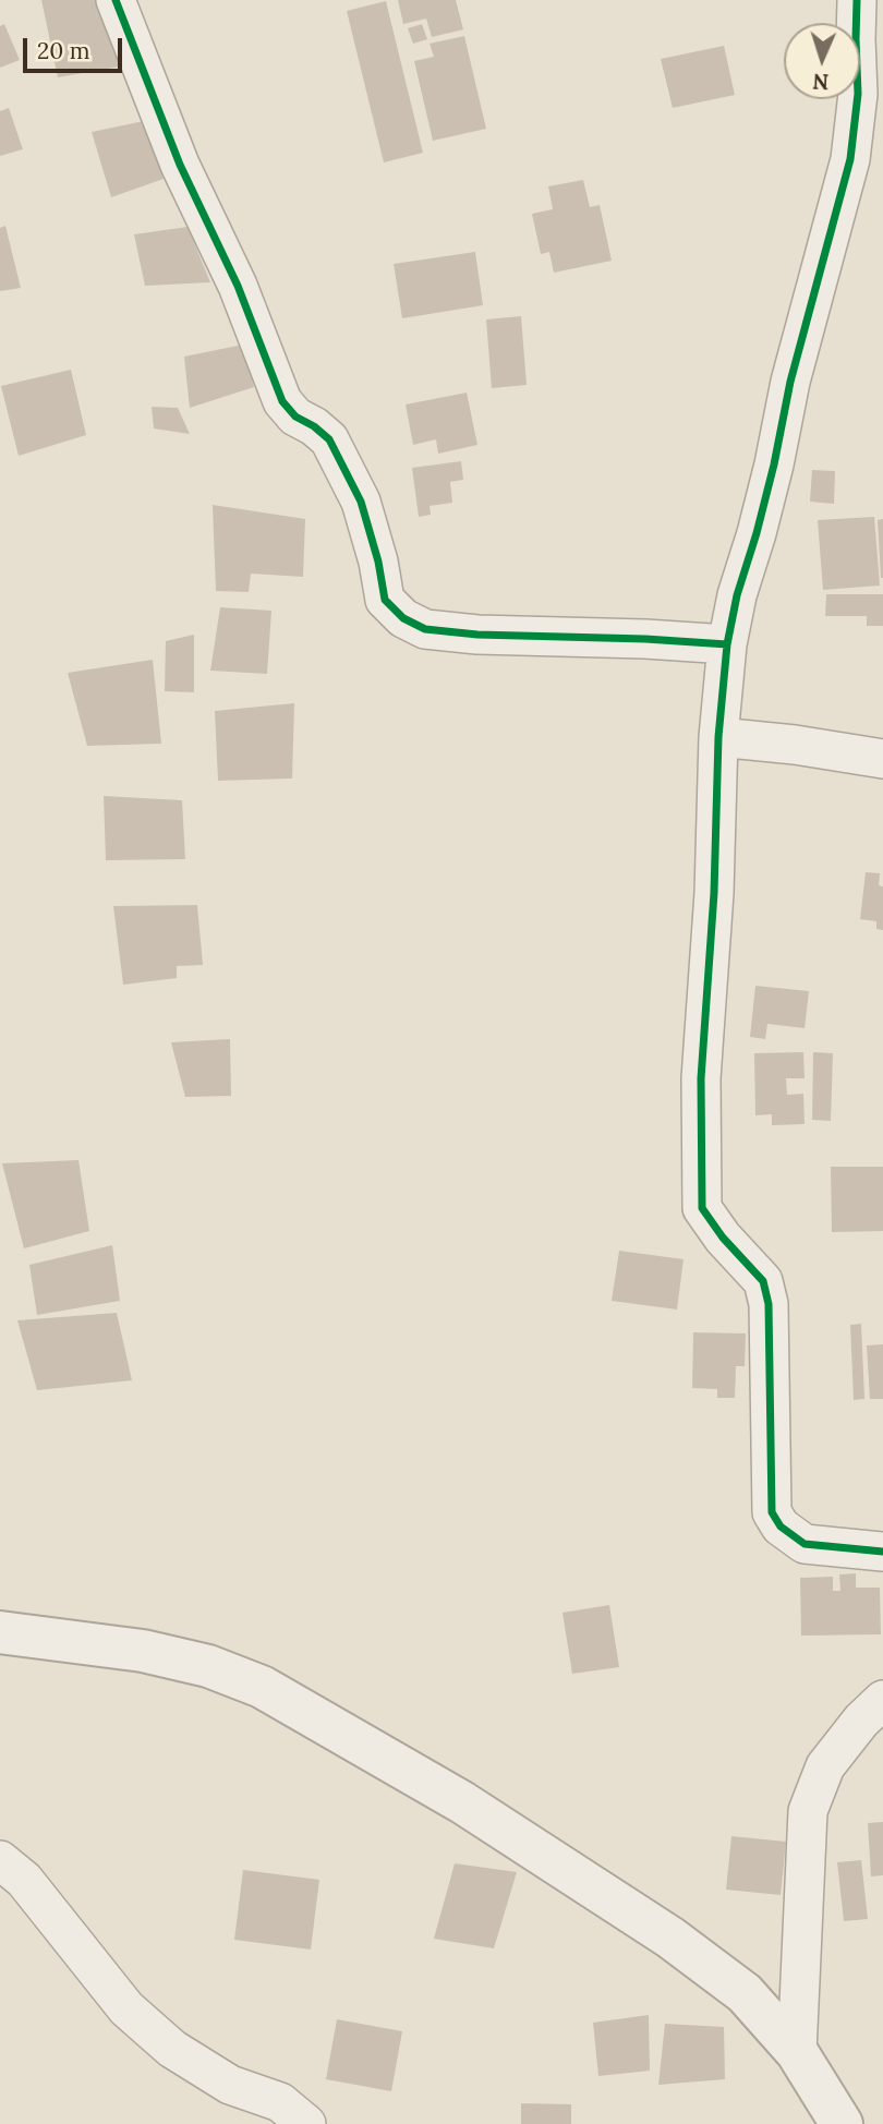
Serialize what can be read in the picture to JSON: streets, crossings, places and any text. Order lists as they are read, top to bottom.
{
  "scale_bar": "20 m",
  "north": "bottom"
}
